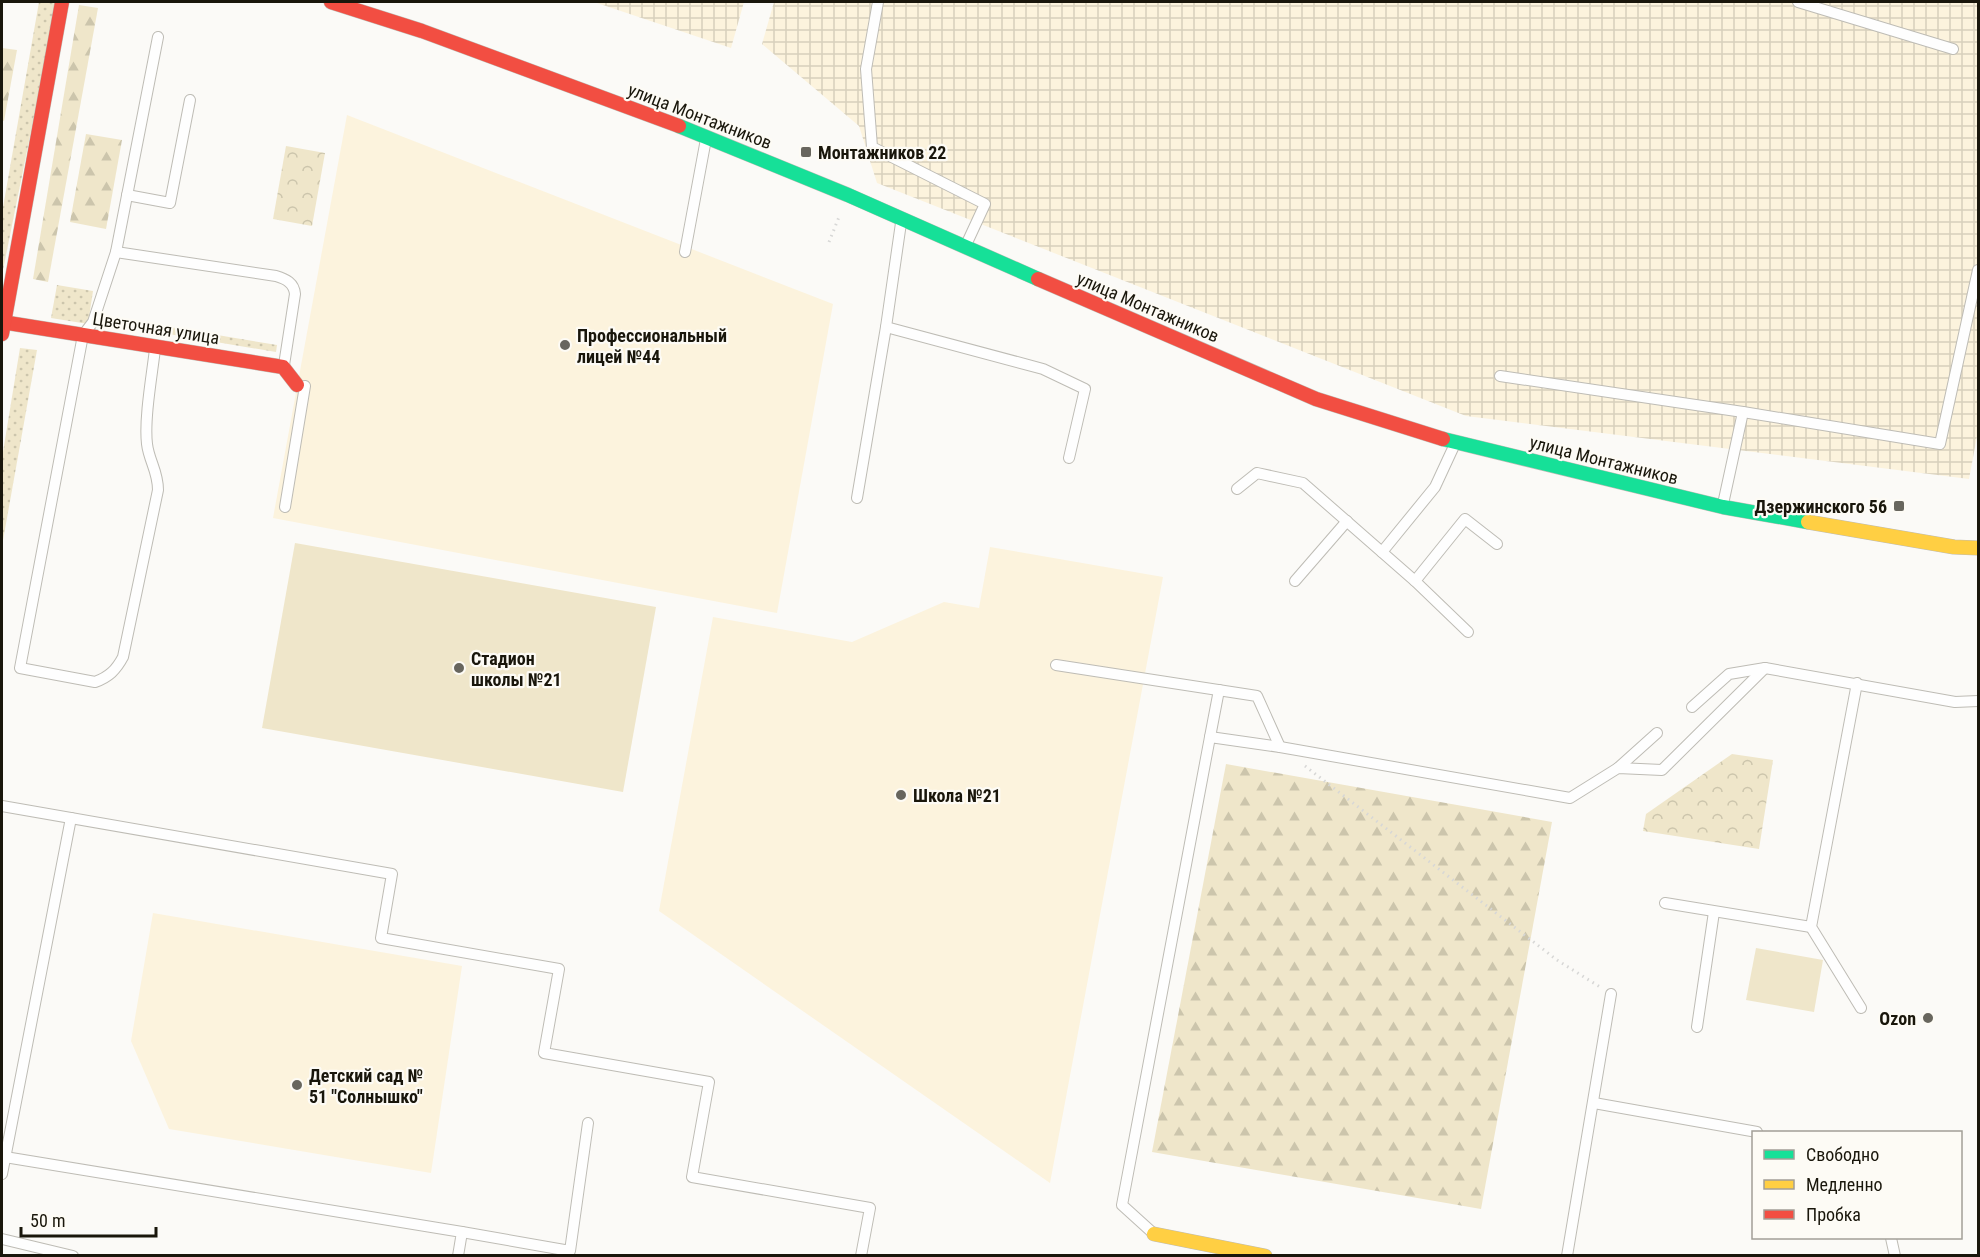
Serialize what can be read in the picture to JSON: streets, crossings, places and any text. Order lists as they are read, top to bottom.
{
  "streets": {
    "street": ["улица Монтажников", "Цветочная улица"]
  },
  "places": {
    "transit": ["Монтажников 22", "Дзержинского 56"],
    "other": [
      "Профессиональный лицей №44",
      "Стадион школы №21",
      "Школа №21",
      "Ozon",
      "Детский сад № 51 \"Солнышко\""
    ]
  },
  "legend": ["Свободно", "Медленно", "Пробка"],
  "scale_bar": "50 m"
}
